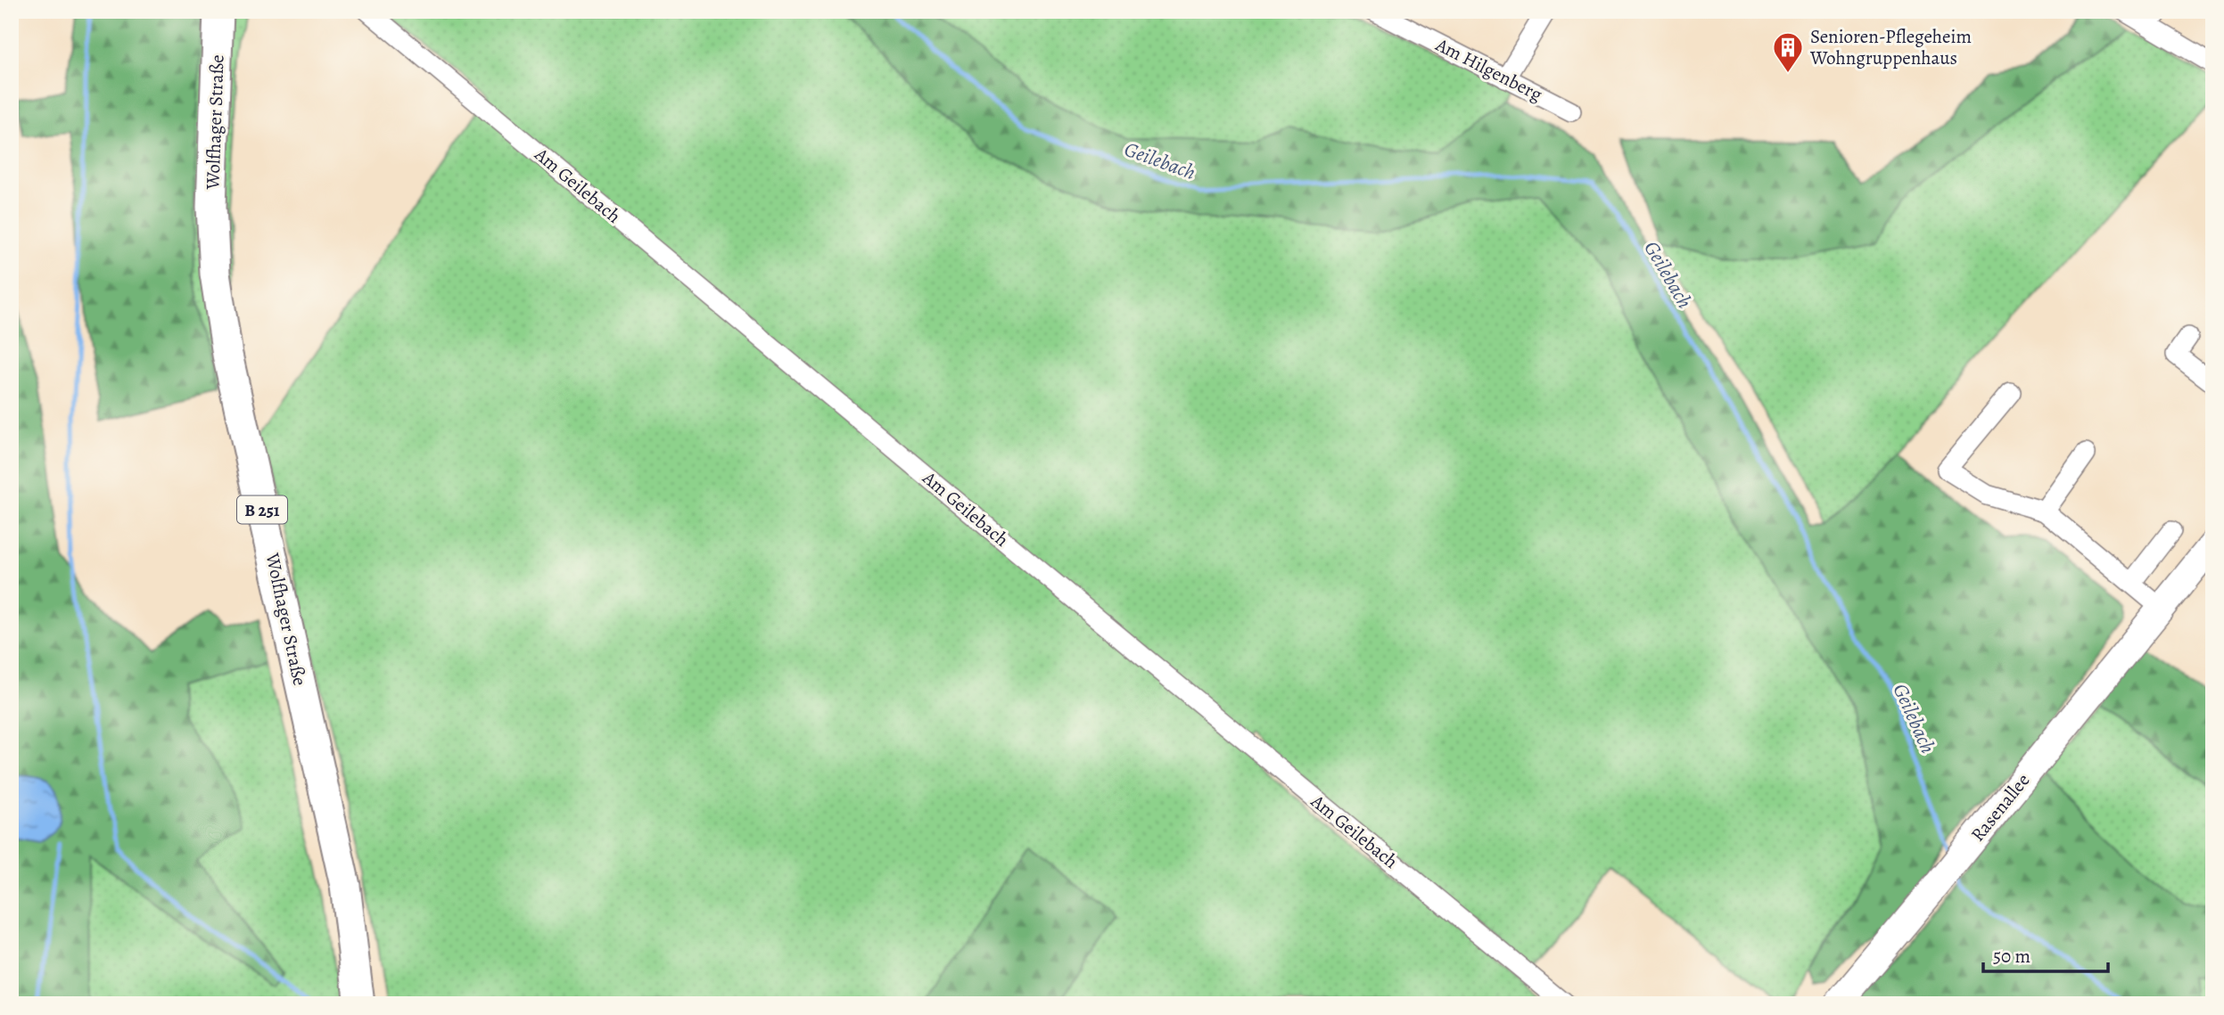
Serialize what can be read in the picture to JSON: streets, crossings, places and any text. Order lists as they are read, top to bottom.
{
  "streets": {
    "main road": ["Wolfhager Straße", "B 251", "Rasenallee"],
    "street": ["Am Hilgenberg", "Am Geilebach"]
  },
  "water": ["Geilebach"],
  "places": {
    "building": ["Senioren-Pflegeheim Wohngruppenhaus"]
  },
  "scale_bar": "50 m"
}
